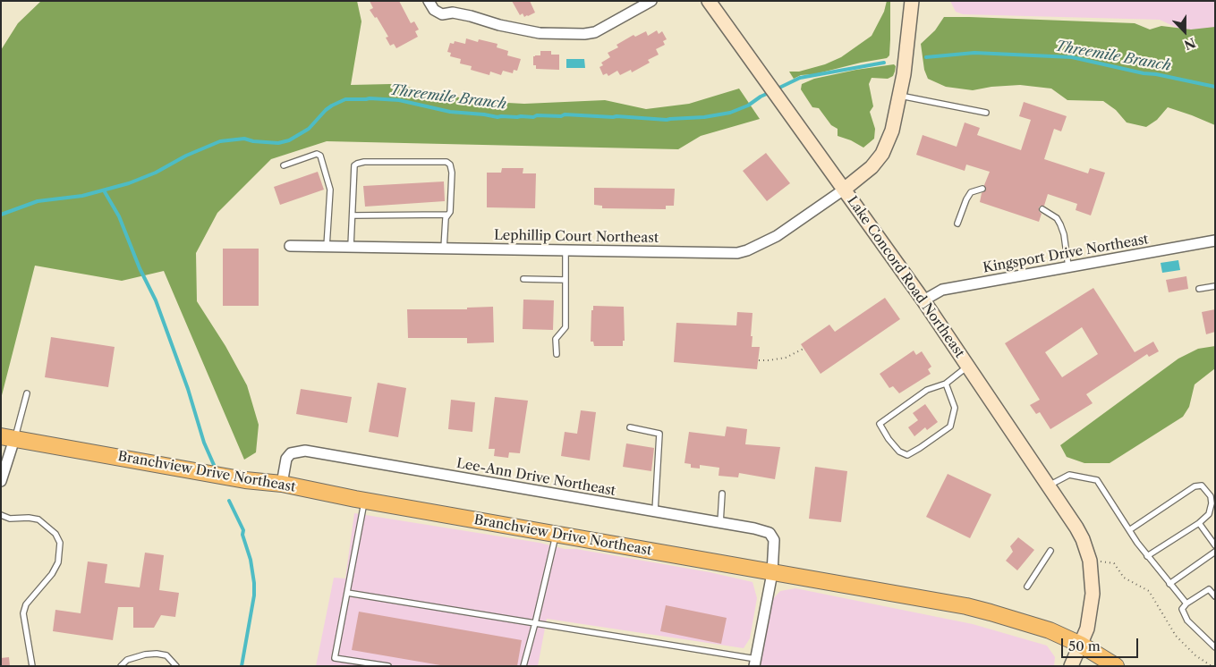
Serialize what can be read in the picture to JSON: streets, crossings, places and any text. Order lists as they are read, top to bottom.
{
  "streets": {
    "main road": ["Lake Concord Road Northeast", "Branchview Drive Northeast"],
    "street": ["Lephillip Court Northeast", "Kingsport Drive Northeast", "Lee-Ann Drive Northeast"]
  },
  "crossings": [
    ["Lephillip Court Northeast", "Lake Concord Road Northeast"],
    ["Kingsport Drive Northeast", "Lake Concord Road Northeast"],
    ["Lake Concord Road Northeast", "Branchview Drive Northeast"],
    ["Branchview Drive Northeast", "Lee-Ann Drive Northeast"]
  ],
  "water": ["Threemile Branch"],
  "scale_bar": "50 m",
  "north": "bottom"
}
